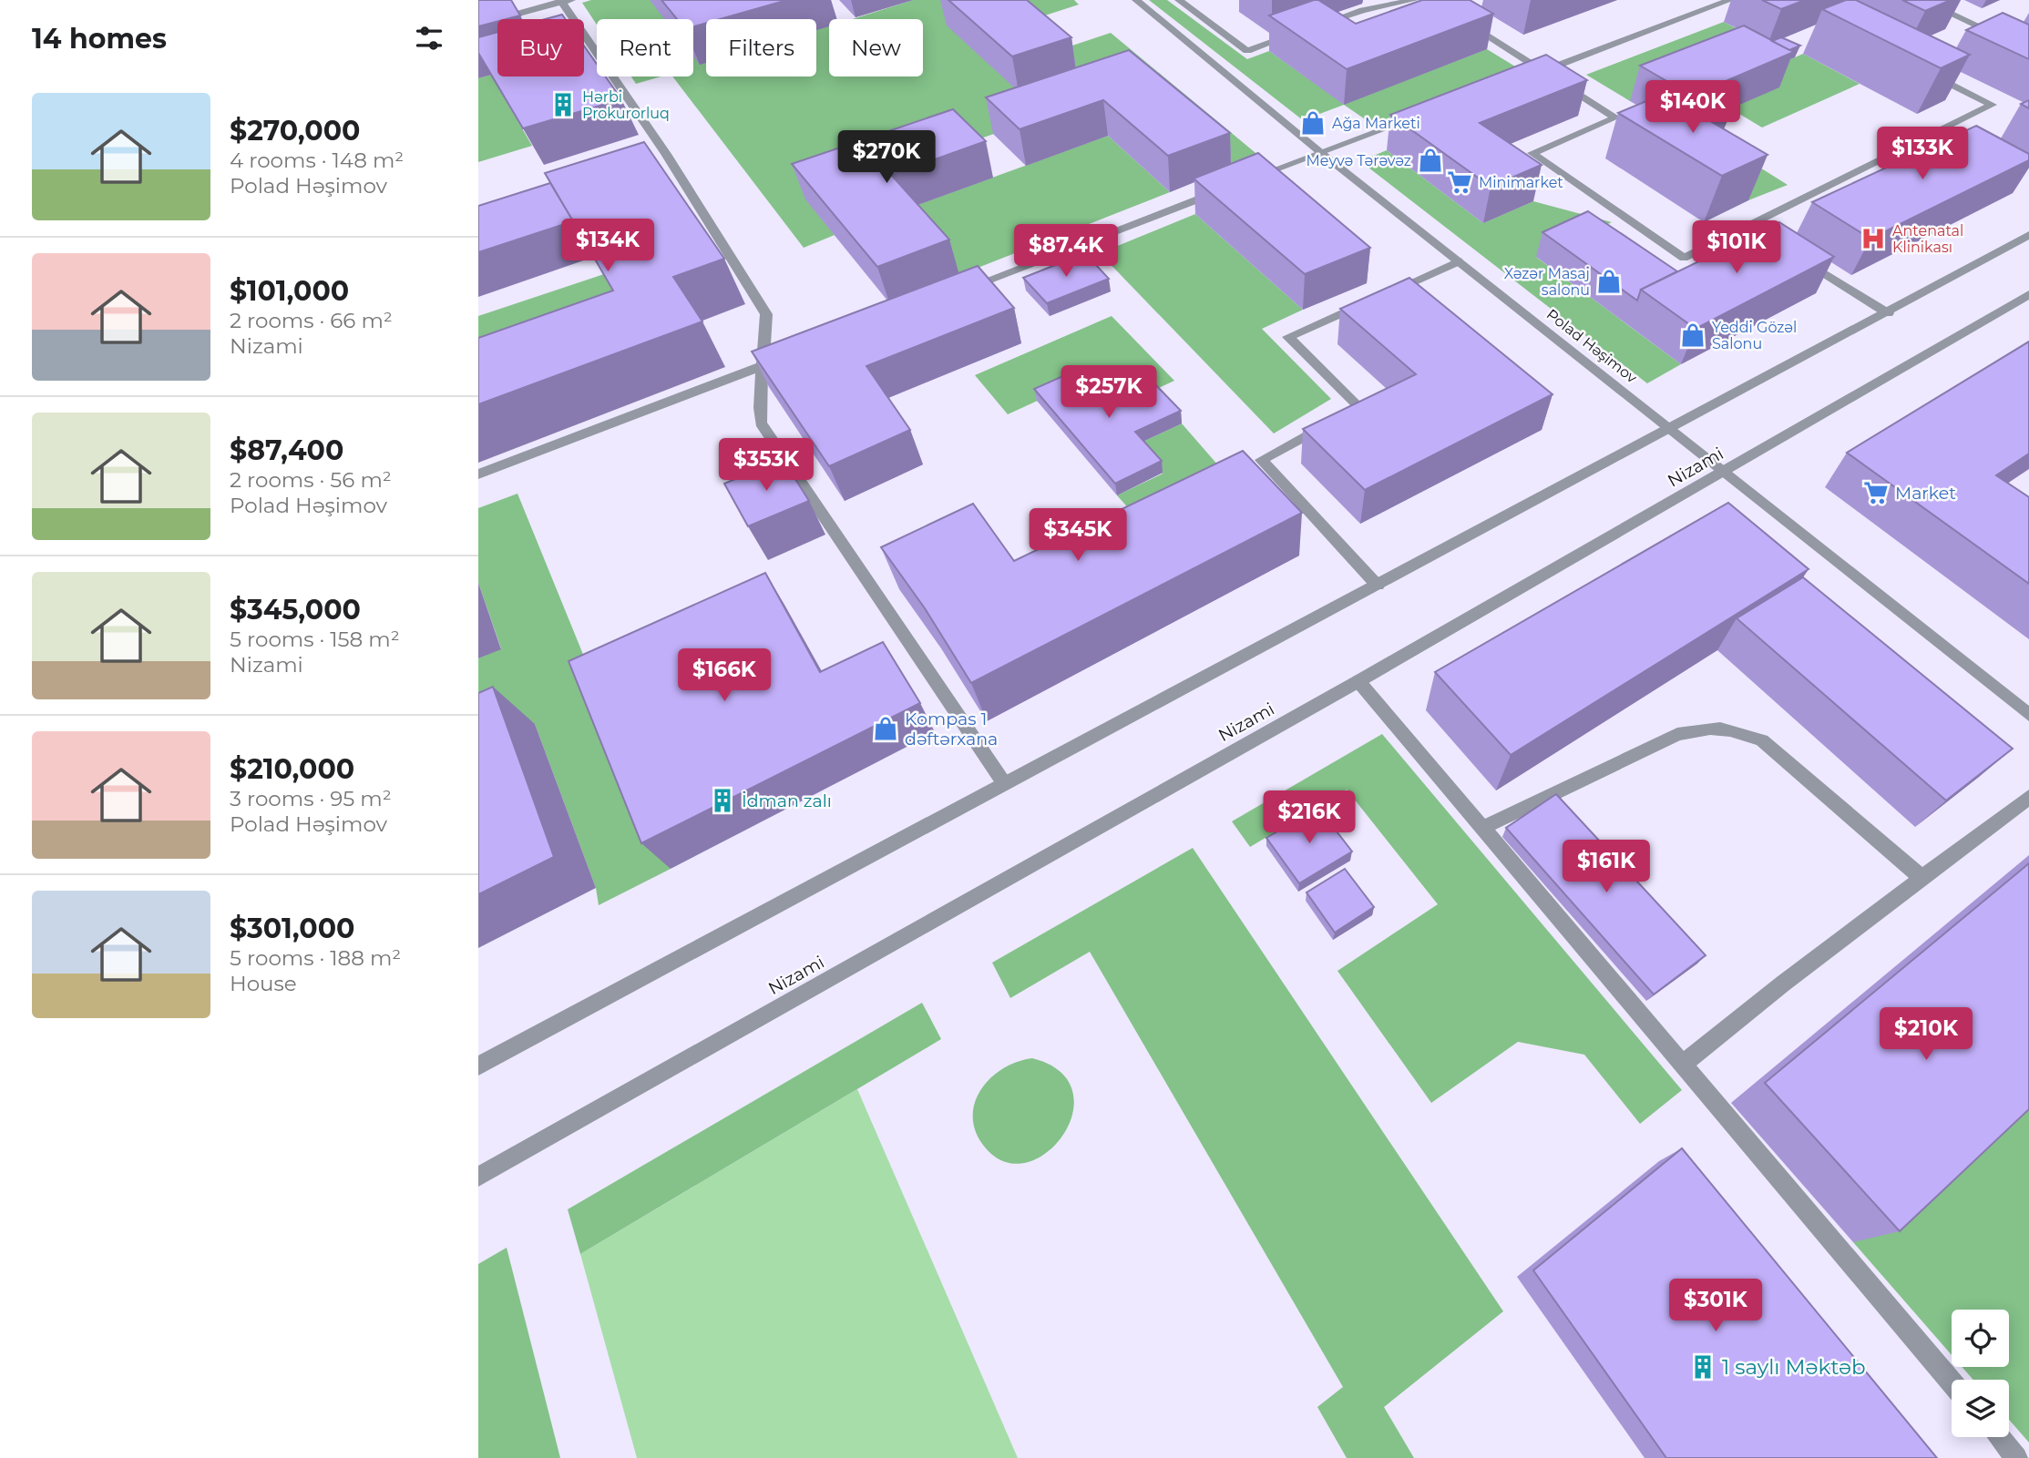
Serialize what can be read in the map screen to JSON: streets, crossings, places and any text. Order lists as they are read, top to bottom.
{
  "streets": {
    "street": ["Polad Həşimov", "Nizami"]
  },
  "crossings": [
    ["Polad Həşimov", "Nizami"]
  ],
  "places": {
    "building": ["Hərbi Prokurorluq", "İdman zalı", "1 saylı Məktəb"],
    "shop": [
      "Ağa Marketi",
      "Meyvə Tərəvəz",
      "Xəzər Masaj salonu",
      "Yeddi Gözəl Salonu",
      "Kompas 1 dəftərxana"
    ],
    "supermarket": ["Minimarket", "Market"],
    "hospital": ["Antenatal Klinikası"]
  },
  "page": {
    "heading": "14 homes",
    "chip": [
      "Buy",
      "Rent",
      "Filters",
      "New"
    ],
    "list": [
      {
        "name": "$270,000",
        "note": "4 rooms · 148 m² · Polad Həşimov"
      },
      {
        "name": "$101,000",
        "note": "2 rooms · 66 m² · Nizami"
      },
      {
        "name": "$87,400",
        "note": "2 rooms · 56 m² · Polad Həşimov"
      },
      {
        "name": "$345,000",
        "note": "5 rooms · 158 m² · Nizami"
      },
      {
        "name": "$210,000",
        "note": "3 rooms · 95 m² · Polad Həşimov"
      },
      {
        "name": "$301,000",
        "note": "5 rooms · 188 m² · House"
      }
    ],
    "price": [
      "$140K",
      "$133K",
      "$270K",
      "$134K",
      "$101K",
      "$87.4K",
      "$257K",
      "$353K",
      "$345K",
      "$166K",
      "$216K",
      "$161K",
      "$210K",
      "$301K"
    ]
  }
}
